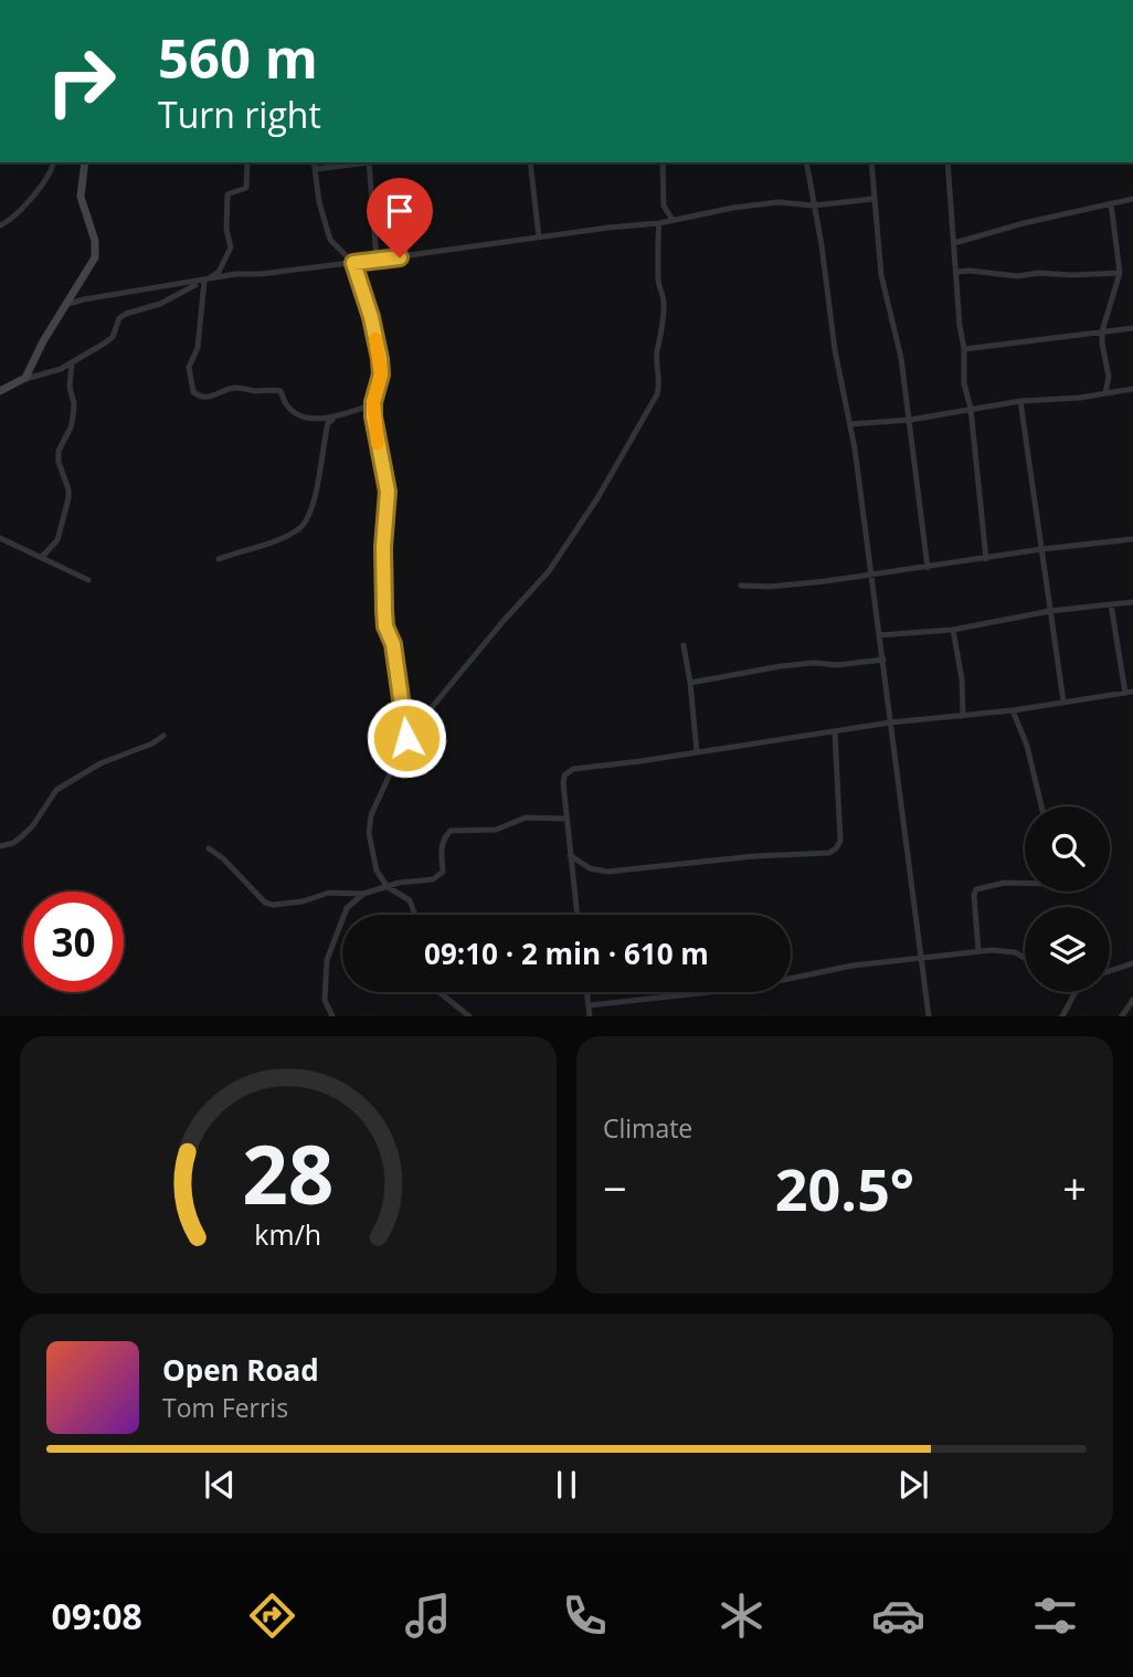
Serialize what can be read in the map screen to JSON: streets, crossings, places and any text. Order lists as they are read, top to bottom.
{
  "page": {
    "turn": ["560 m", "Turn right"],
    "limit": "30",
    "trip": "09:10 · 2 min · 610 m",
    "tile": "Climate",
    "heat": ["−", "20.5°", "+"],
    "song": ["Open Road", "Tom Ferris"],
    "tabs": "09:08",
    "gauge": ["28", "km/h"]
  }
}
